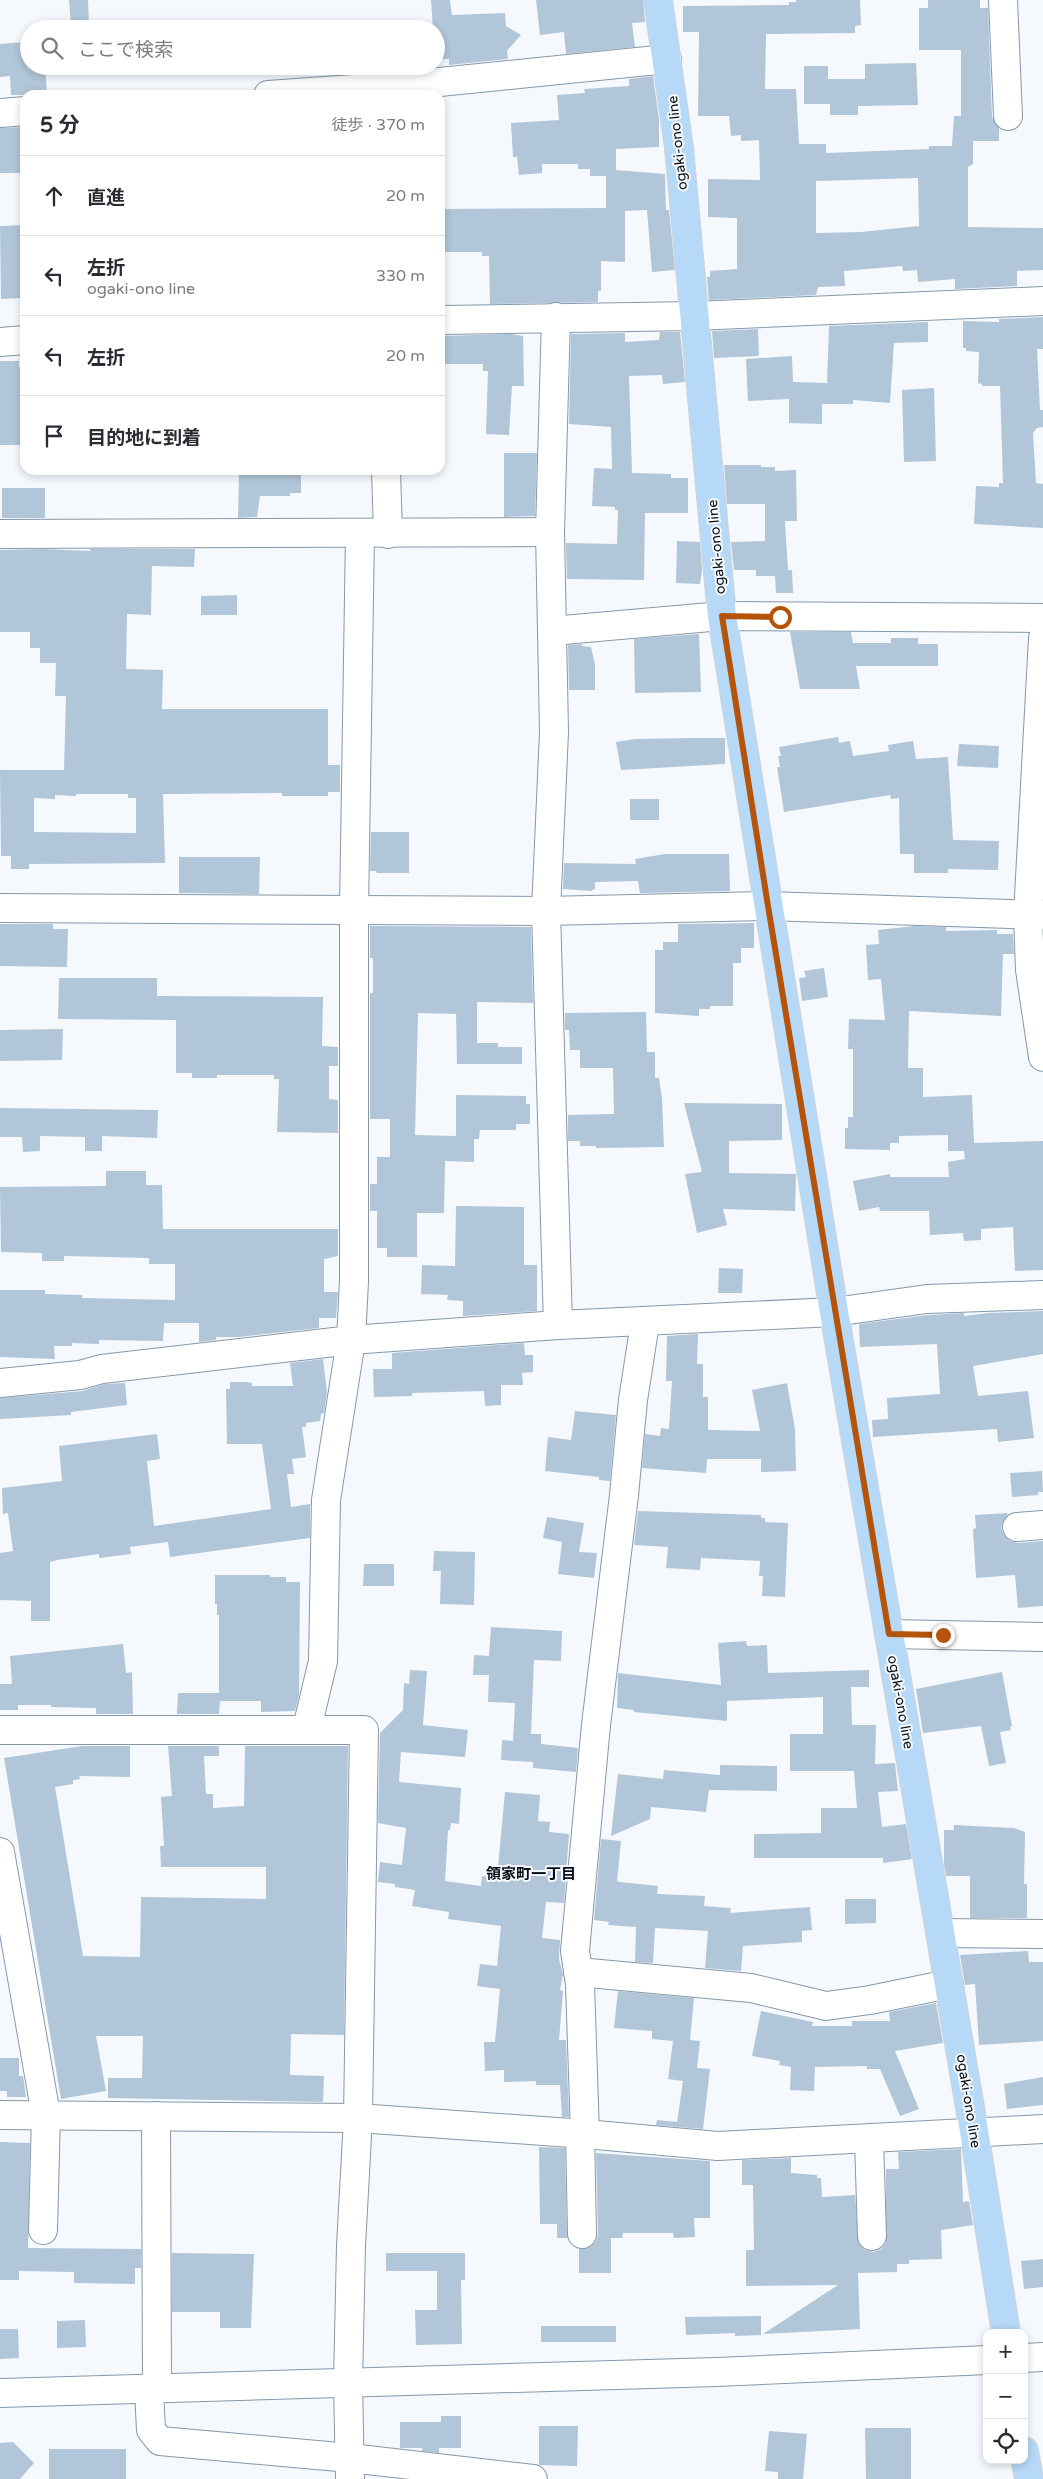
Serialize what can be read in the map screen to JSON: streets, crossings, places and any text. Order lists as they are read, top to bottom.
{
  "streets": {
    "main road": ["ogaki-ono line"]
  },
  "districts": ["領家町一丁目"],
  "page": {
    "search": "ここで検索",
    "heading": ["5 分", "徒歩 · 370 m"],
    "list": [
      ["直進", "20 m"],
      ["左折", "ogaki-ono line", "330 m"],
      ["左折", "20 m"],
      "目的地に到着"
    ],
    "map_buttons": ["+", "−"]
  }
}
